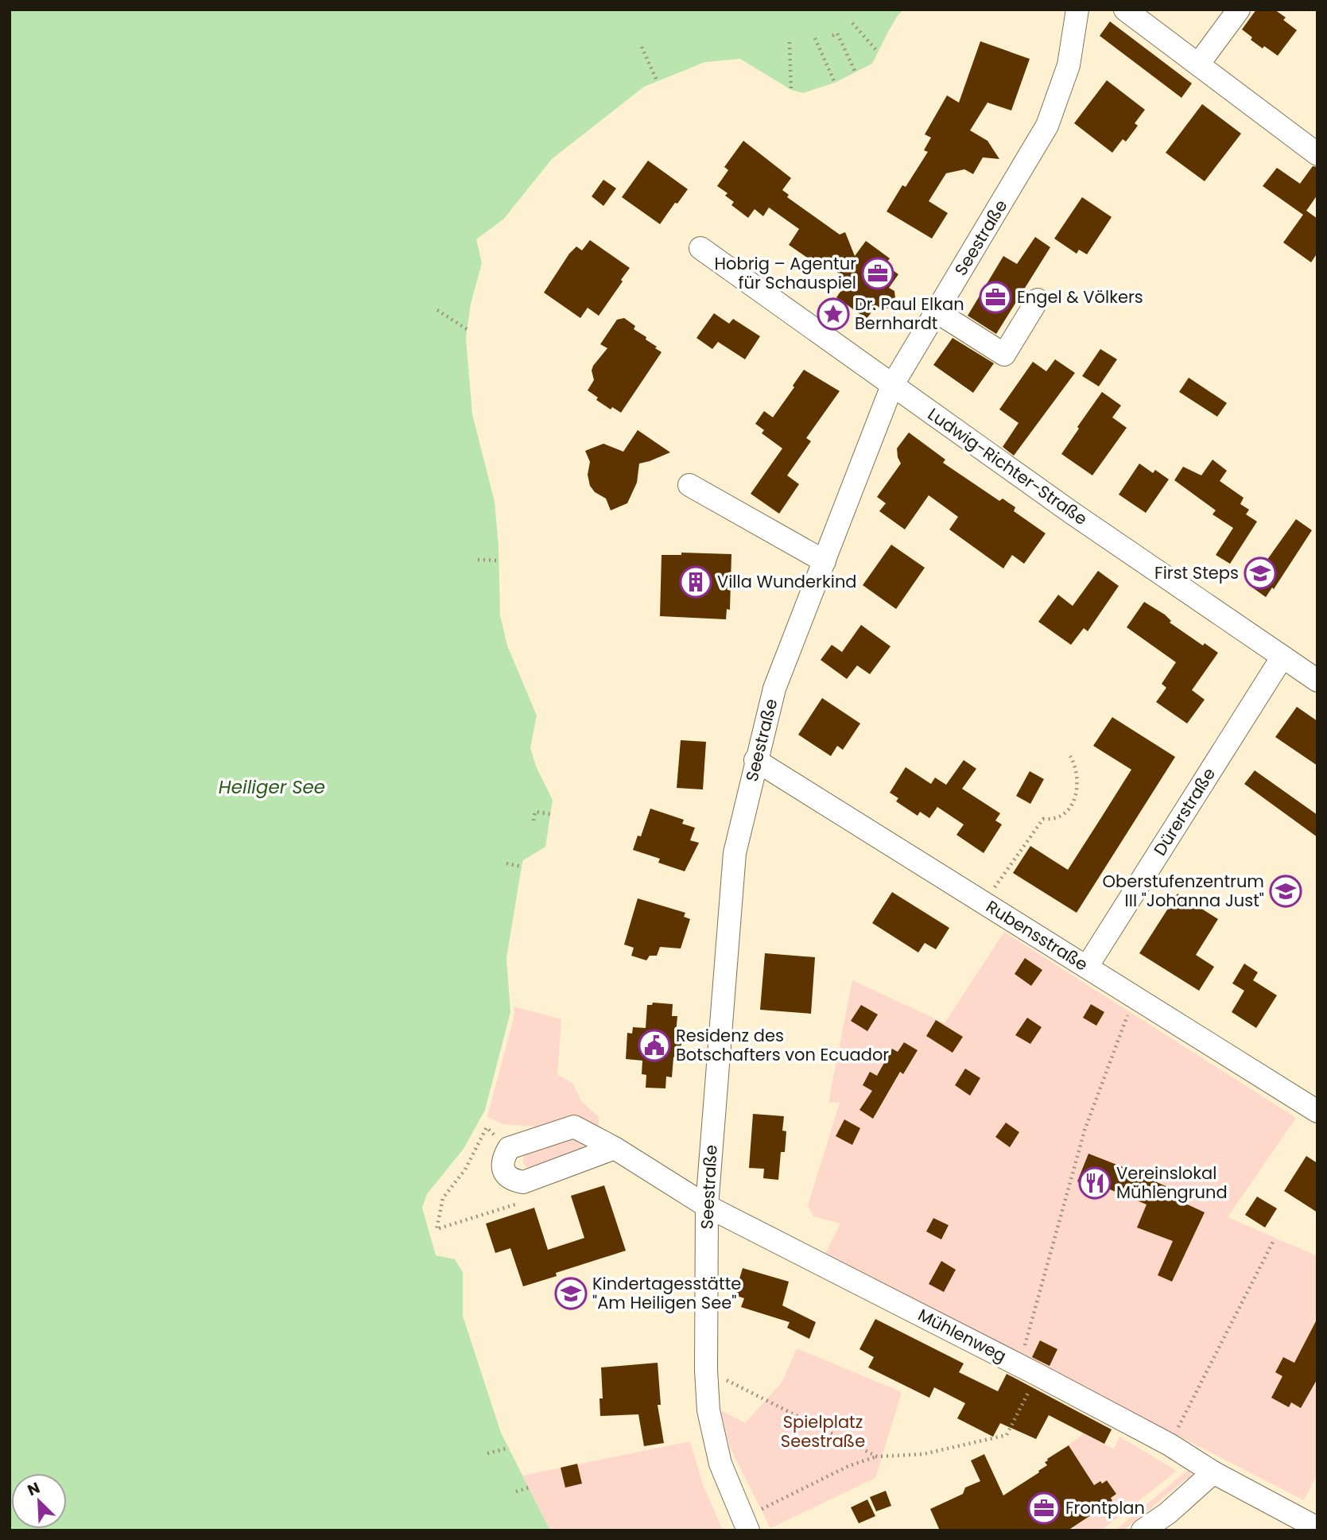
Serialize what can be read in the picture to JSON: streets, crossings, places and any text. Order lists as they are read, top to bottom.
{
  "streets": {
    "street": [
      "Seestraße",
      "Ludwig-Richter-Straße",
      "Dürerstraße",
      "Rubensstraße",
      "Mühlenweg"
    ]
  },
  "crossings": [
    ["Seestraße", "Ludwig-Richter-Straße"],
    ["Seestraße", "Rubensstraße"],
    ["Seestraße", "Mühlenweg"],
    ["Ludwig-Richter-Straße", "Dürerstraße"],
    ["Dürerstraße", "Rubensstraße"]
  ],
  "water": ["Heiliger See"],
  "parks": ["Spielplatz Seestraße"],
  "places": {
    "office": ["Hobrig – Agentur für Schauspiel", "Engel & Völkers", "Frontplan"],
    "place": ["Dr. Paul Elkan Bernhardt"],
    "school or university": ["First Steps", "Oberstufenzentrum III \"Johanna Just\"", "Kindertagesstätte \"Am Heiligen See\""],
    "building": ["Villa Wunderkind"],
    "public building": ["Residenz des Botschafters von Ecuador"],
    "restaurant": ["Vereinslokal Mühlengrund"]
  },
  "north": "top left"
}
